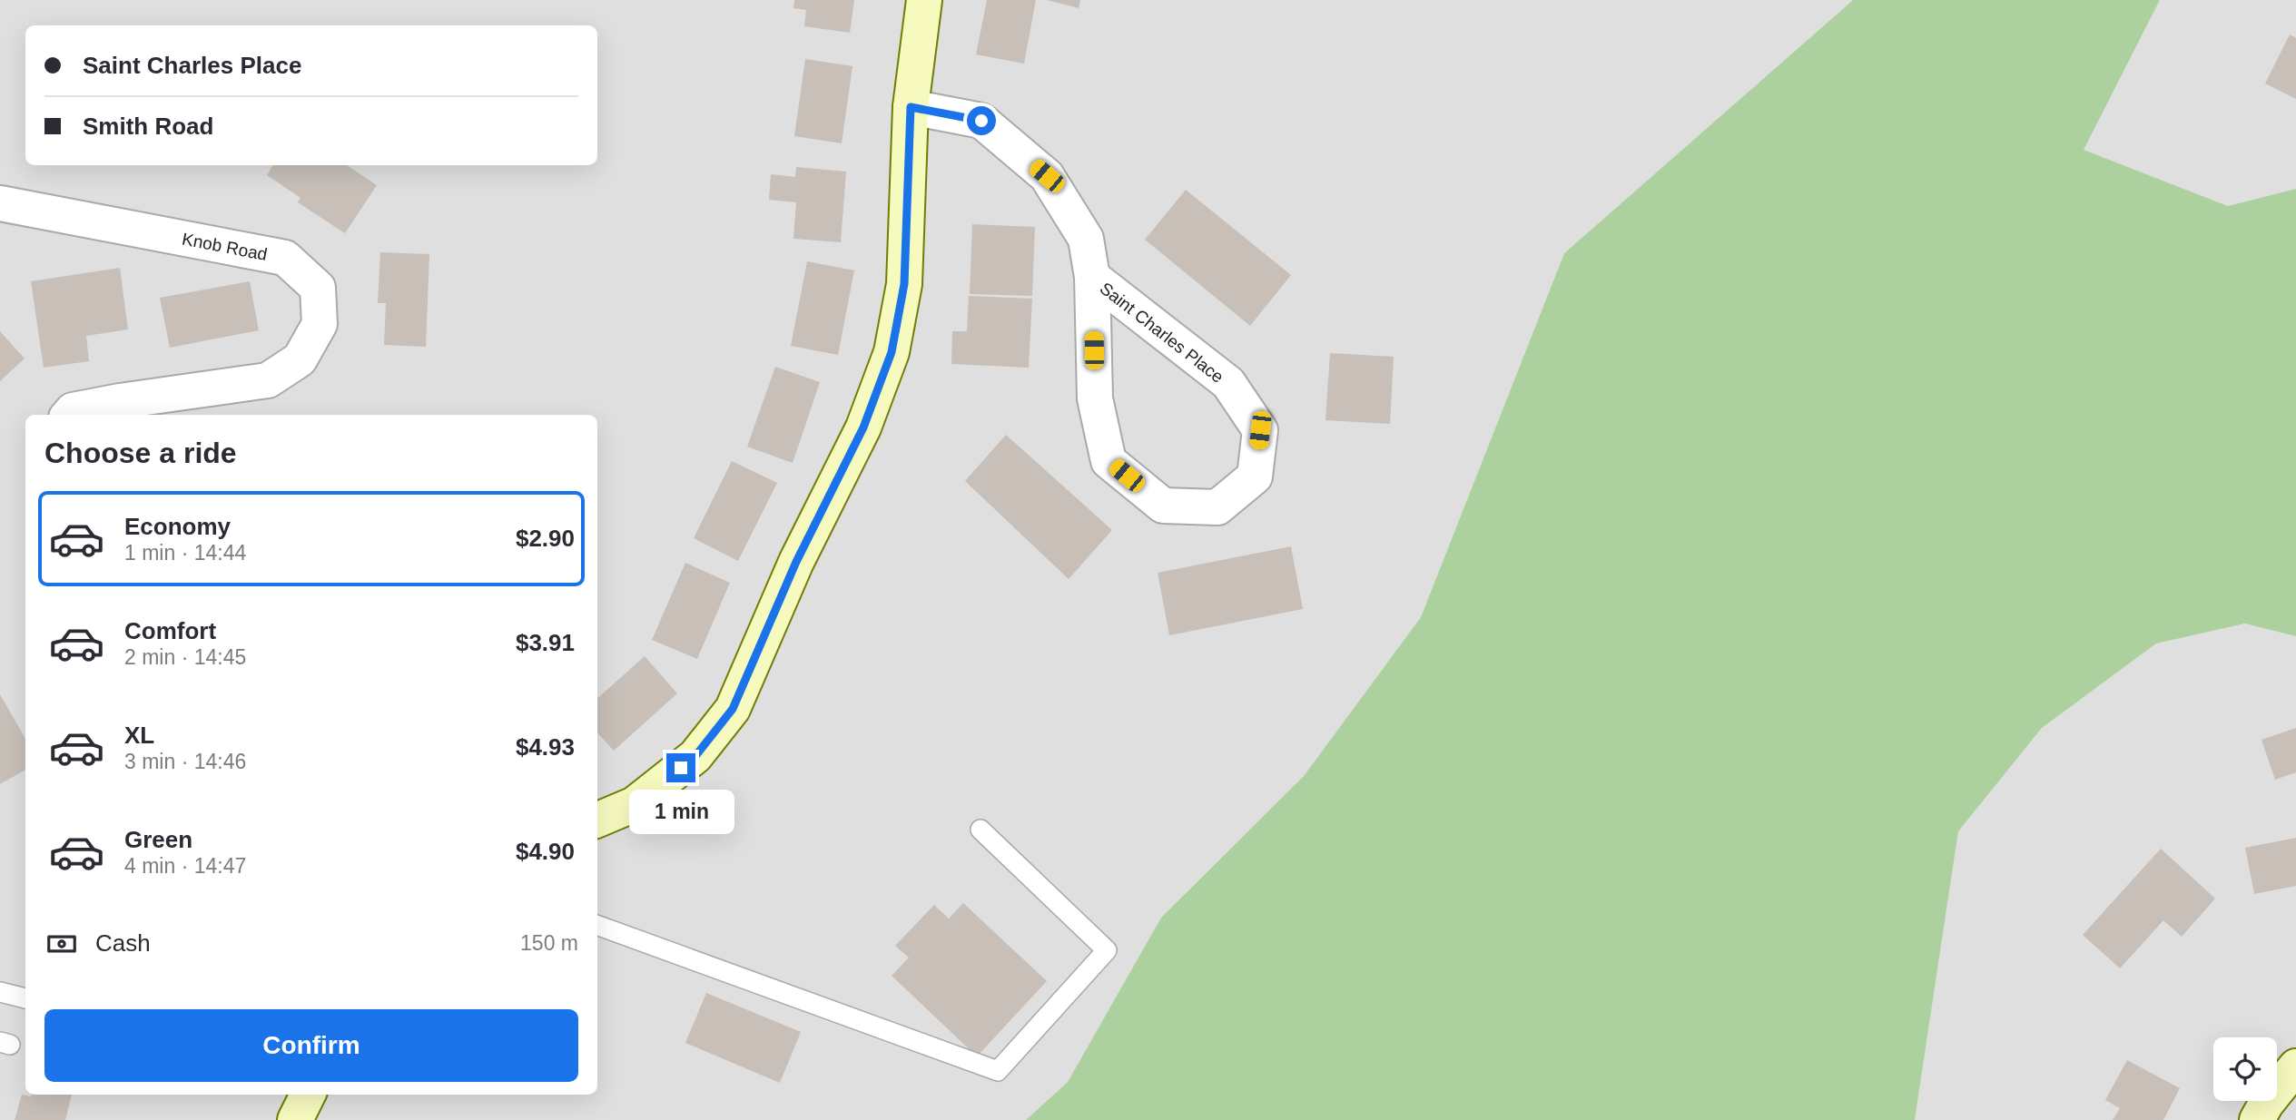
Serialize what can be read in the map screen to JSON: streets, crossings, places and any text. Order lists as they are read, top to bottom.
{
  "streets": {
    "street": ["Knob Road", "Saint Charles Place"]
  },
  "page": {
    "banner": ["Saint Charles Place", "Smith Road"],
    "heading": "Choose a ride",
    "list": [
      {
        "name": "Economy",
        "note": "1 min · 14:44",
        "value": "$2.90"
      },
      {
        "name": "Comfort",
        "note": "2 min · 14:45",
        "value": "$3.91"
      },
      {
        "name": "XL",
        "note": "3 min · 14:46",
        "value": "$4.93"
      },
      {
        "name": "Green",
        "note": "4 min · 14:47",
        "value": "$4.90"
      }
    ],
    "bubble": "1 min",
    "pay": ["Cash", "150 m"],
    "buttons": "Confirm"
  }
}
